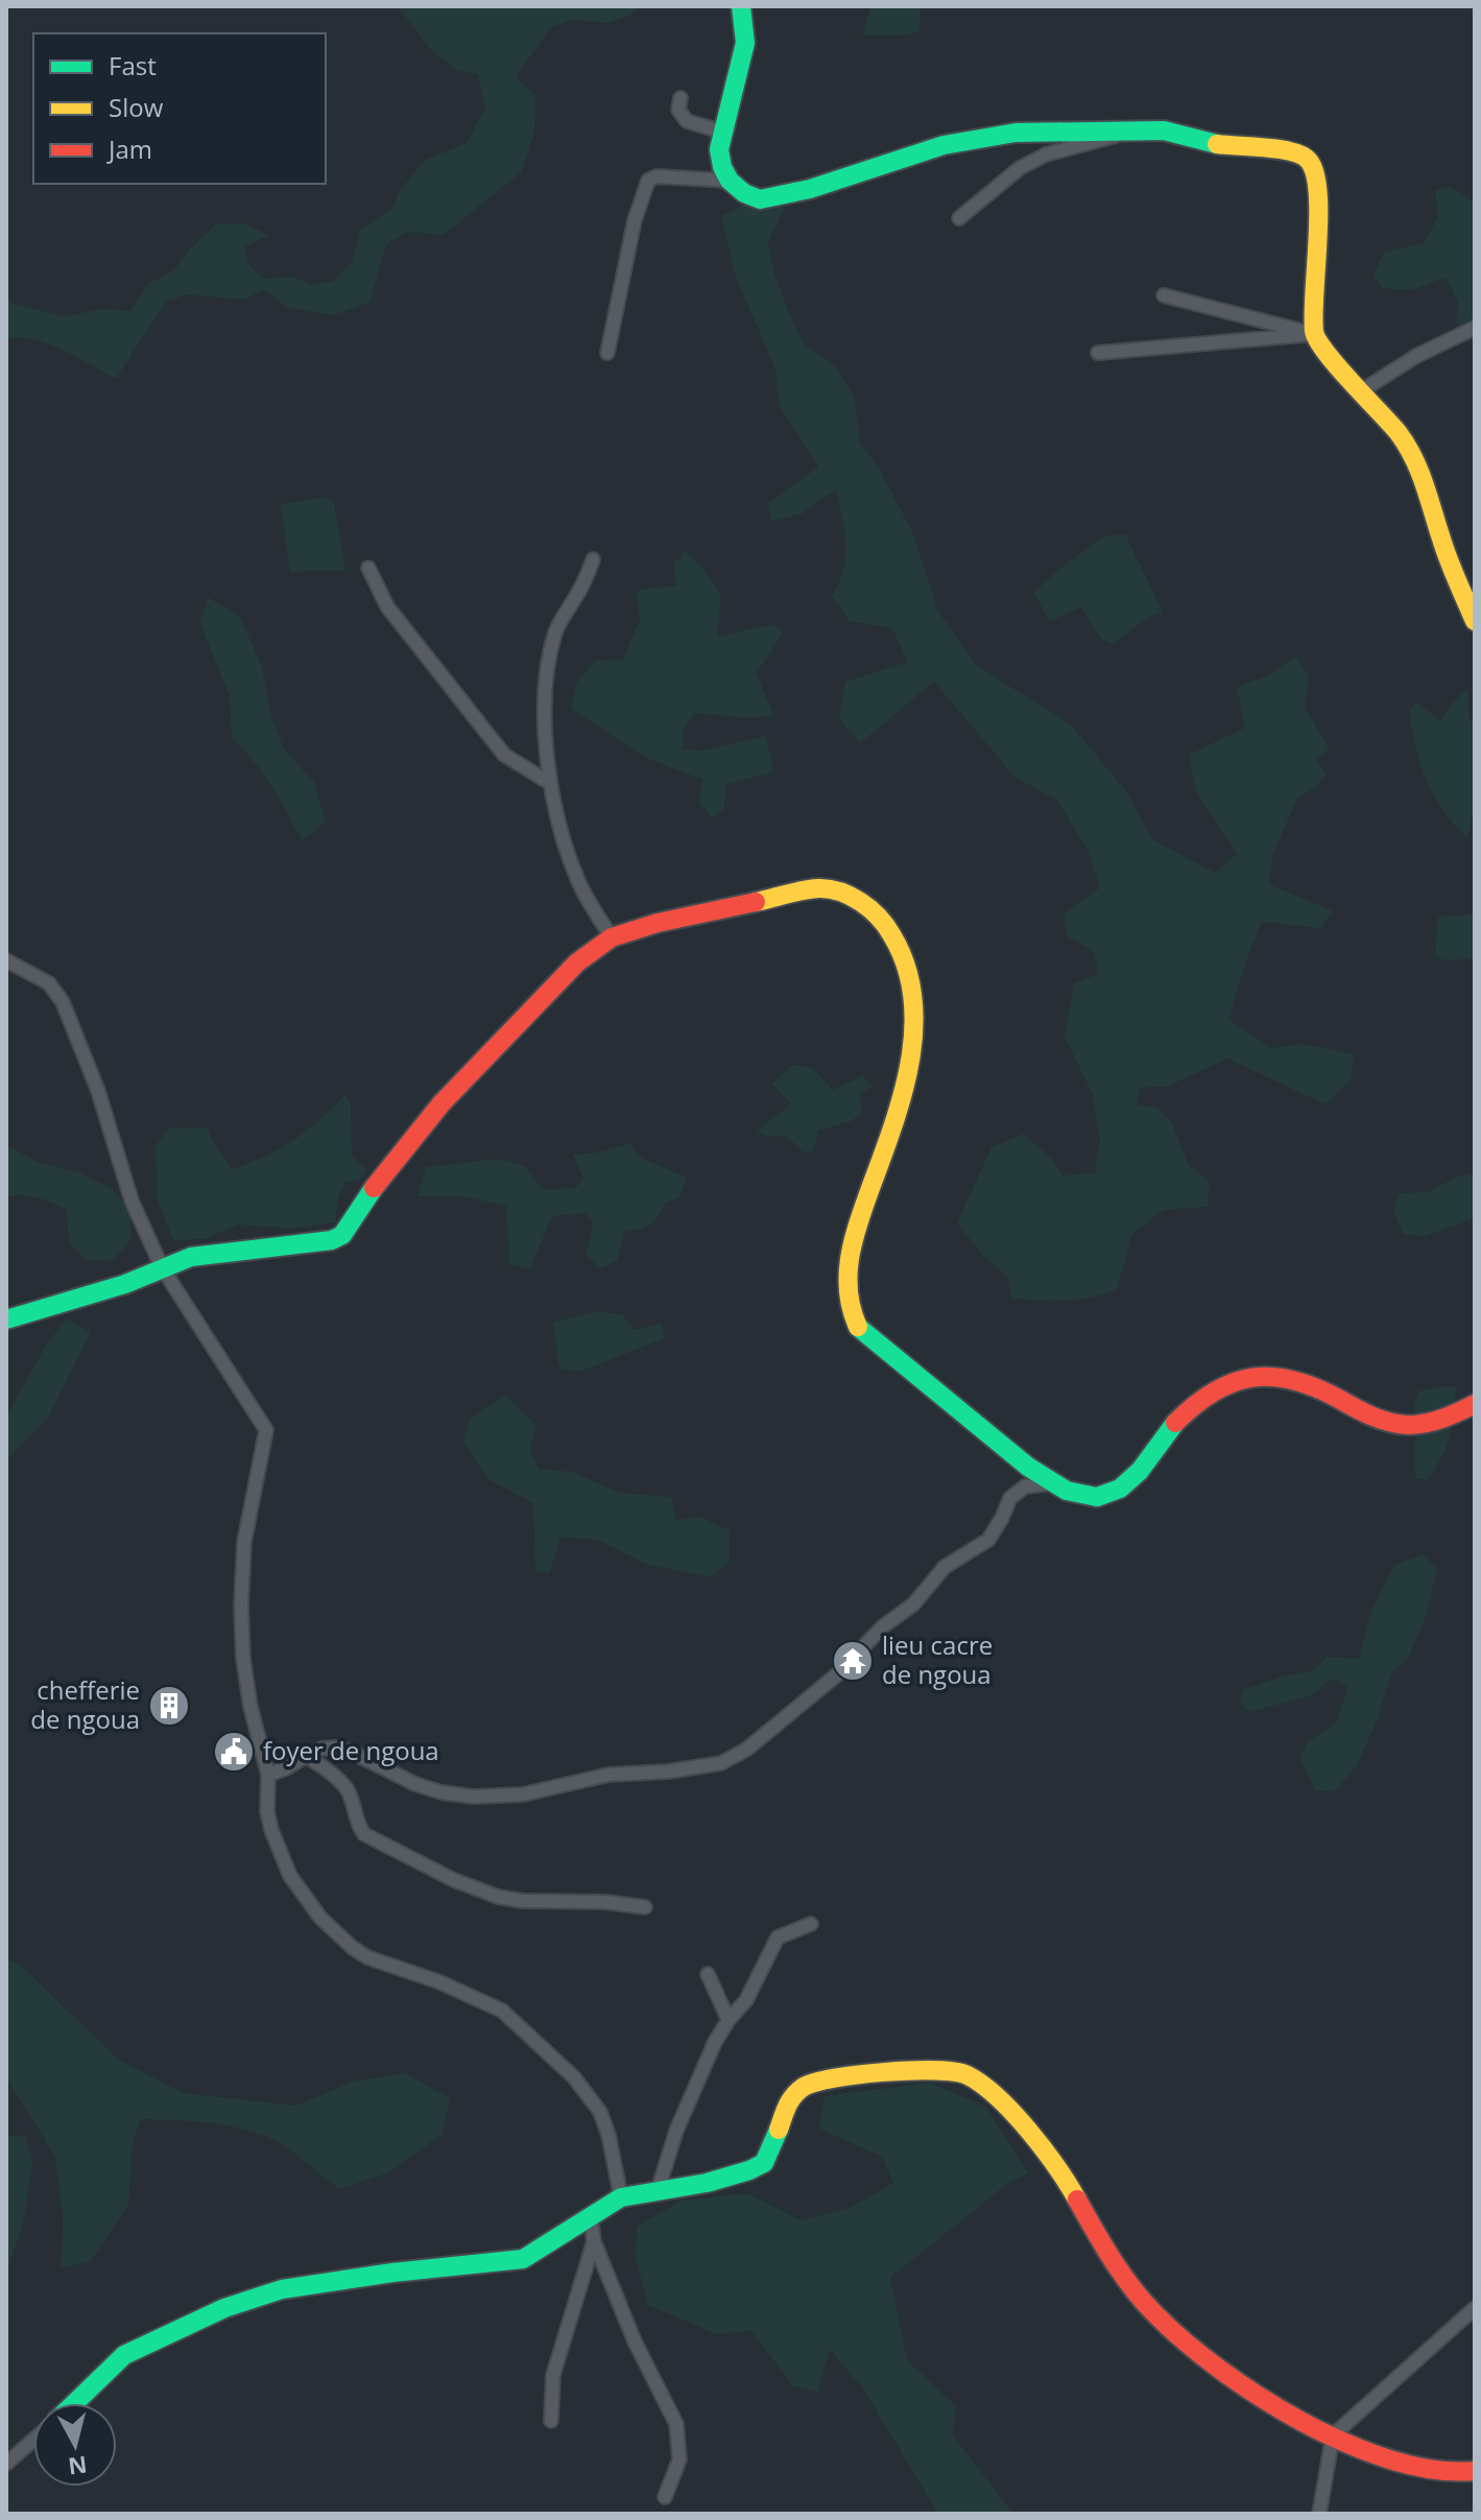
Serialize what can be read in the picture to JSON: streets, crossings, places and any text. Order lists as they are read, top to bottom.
{
  "places": {
    "temple": ["lieu cacre de ngoua"],
    "building": ["chefferie de ngoua"],
    "public building": ["foyer de ngoua"]
  },
  "legend": ["Fast", "Slow", "Jam"],
  "north": "bottom"
}
